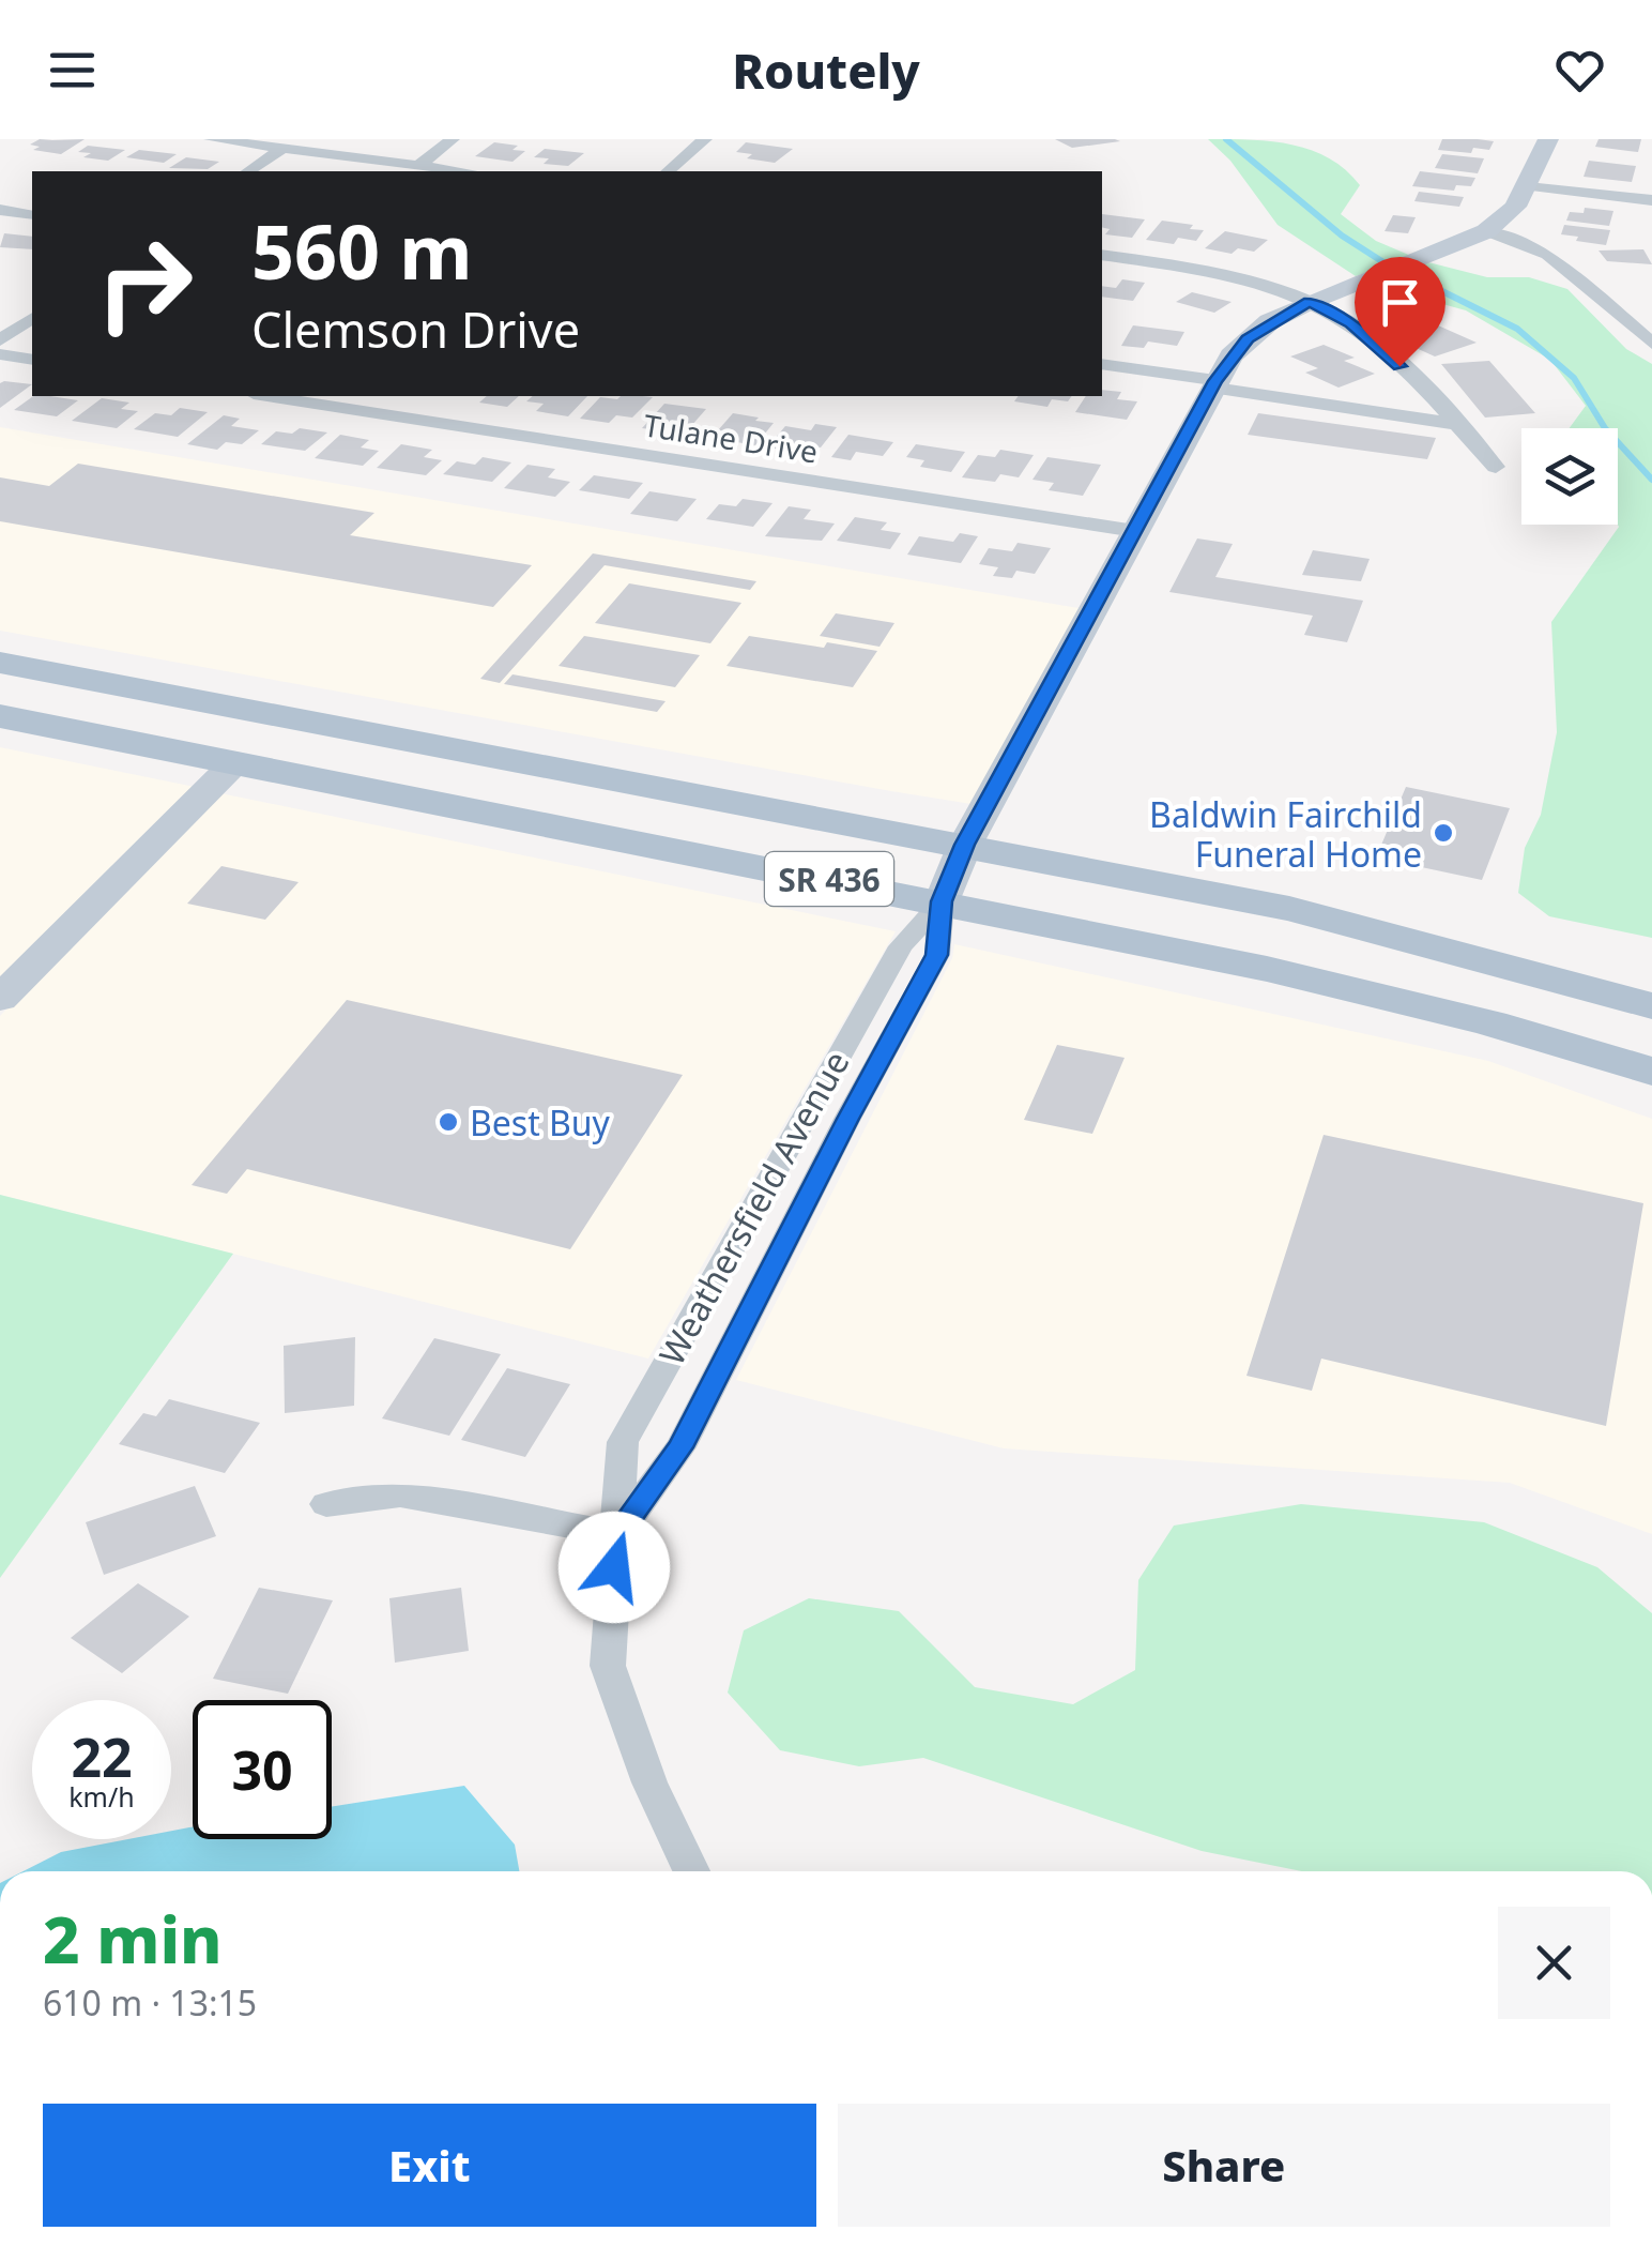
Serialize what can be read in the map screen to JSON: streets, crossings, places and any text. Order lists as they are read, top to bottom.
{
  "streets": {
    "main road": ["SR 436"],
    "street": ["Tulane Drive", "Weathersfield Avenue"]
  },
  "crossings": [
    ["Tulane Drive", "Weathersfield Avenue"],
    ["SR 436", "Weathersfield Avenue"]
  ],
  "places": ["Baldwin Fairchild Funeral Home", "Best Buy"],
  "page": {
    "header": "Routely",
    "turn": ["560 m", "Clemson Drive"],
    "speed": "22 km/h",
    "limit": "30",
    "heading": ["2 min", "610 m · 13:15"],
    "buttons": ["Exit", "Share"]
  }
}
